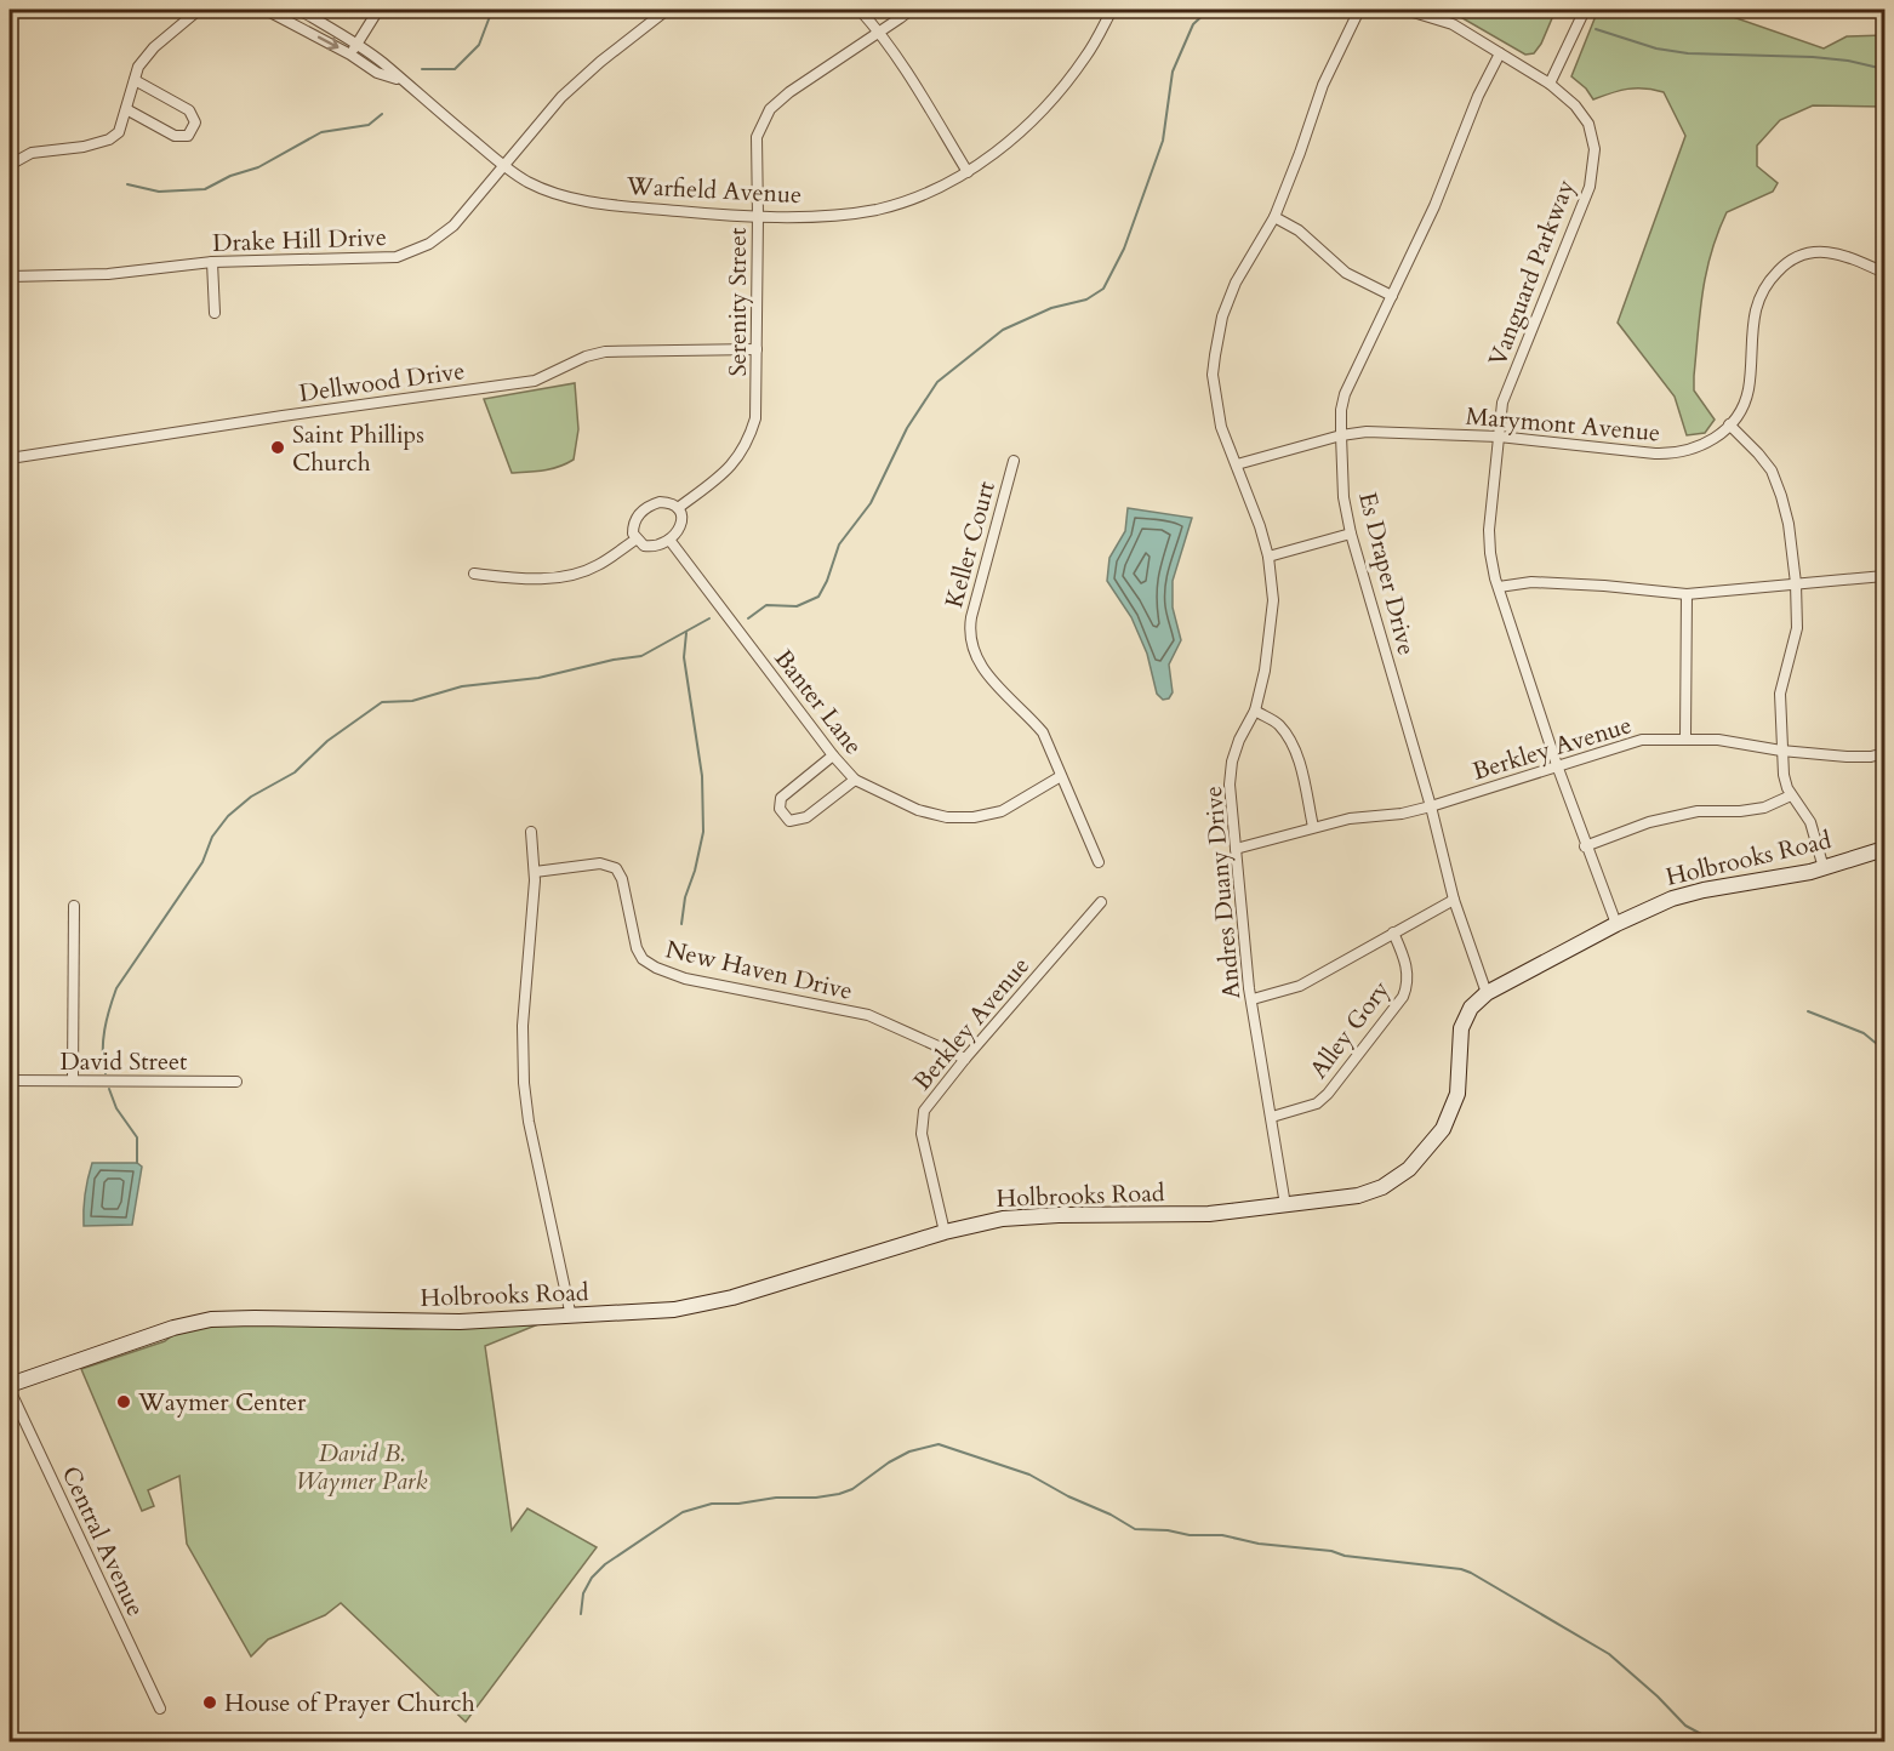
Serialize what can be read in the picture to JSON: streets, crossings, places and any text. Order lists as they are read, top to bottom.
{
  "streets": {
    "street": [
      "Warfield Avenue",
      "Drake Hill Drive",
      "Vanguard Parkway",
      "Serenity Street",
      "Dellwood Drive",
      "Marymont Avenue",
      "Keller Court",
      "Es Draper Drive",
      "Banter Lane",
      "Berkley Avenue",
      "Holbrooks Road",
      "Andres Duany Drive",
      "New Haven Drive",
      "Alley Gory",
      "David Street",
      "Central Avenue"
    ]
  },
  "crossings": [
    ["Warfield Avenue", "Drake Hill Drive"],
    ["Warfield Avenue", "Serenity Street"],
    ["Vanguard Parkway", "Marymont Avenue"],
    ["Vanguard Parkway", "Es Draper Drive"],
    ["Serenity Street", "Dellwood Drive"],
    ["Serenity Street", "Banter Lane"],
    ["Marymont Avenue", "Es Draper Drive"],
    ["Marymont Avenue", "Andres Duany Drive"],
    ["Keller Court", "Banter Lane"],
    ["Es Draper Drive", "Berkley Avenue"],
    ["Es Draper Drive", "Holbrooks Road"],
    ["Berkley Avenue", "Holbrooks Road"],
    ["Berkley Avenue", "Andres Duany Drive"],
    ["Berkley Avenue", "New Haven Drive"],
    ["Holbrooks Road", "Andres Duany Drive"],
    ["Holbrooks Road", "Central Avenue"],
    ["Andres Duany Drive", "Alley Gory"]
  ],
  "parks": ["David B. Waymer Park"],
  "places": ["Saint Phillips Church", "Waymer Center", "House of Prayer Church"]
}
